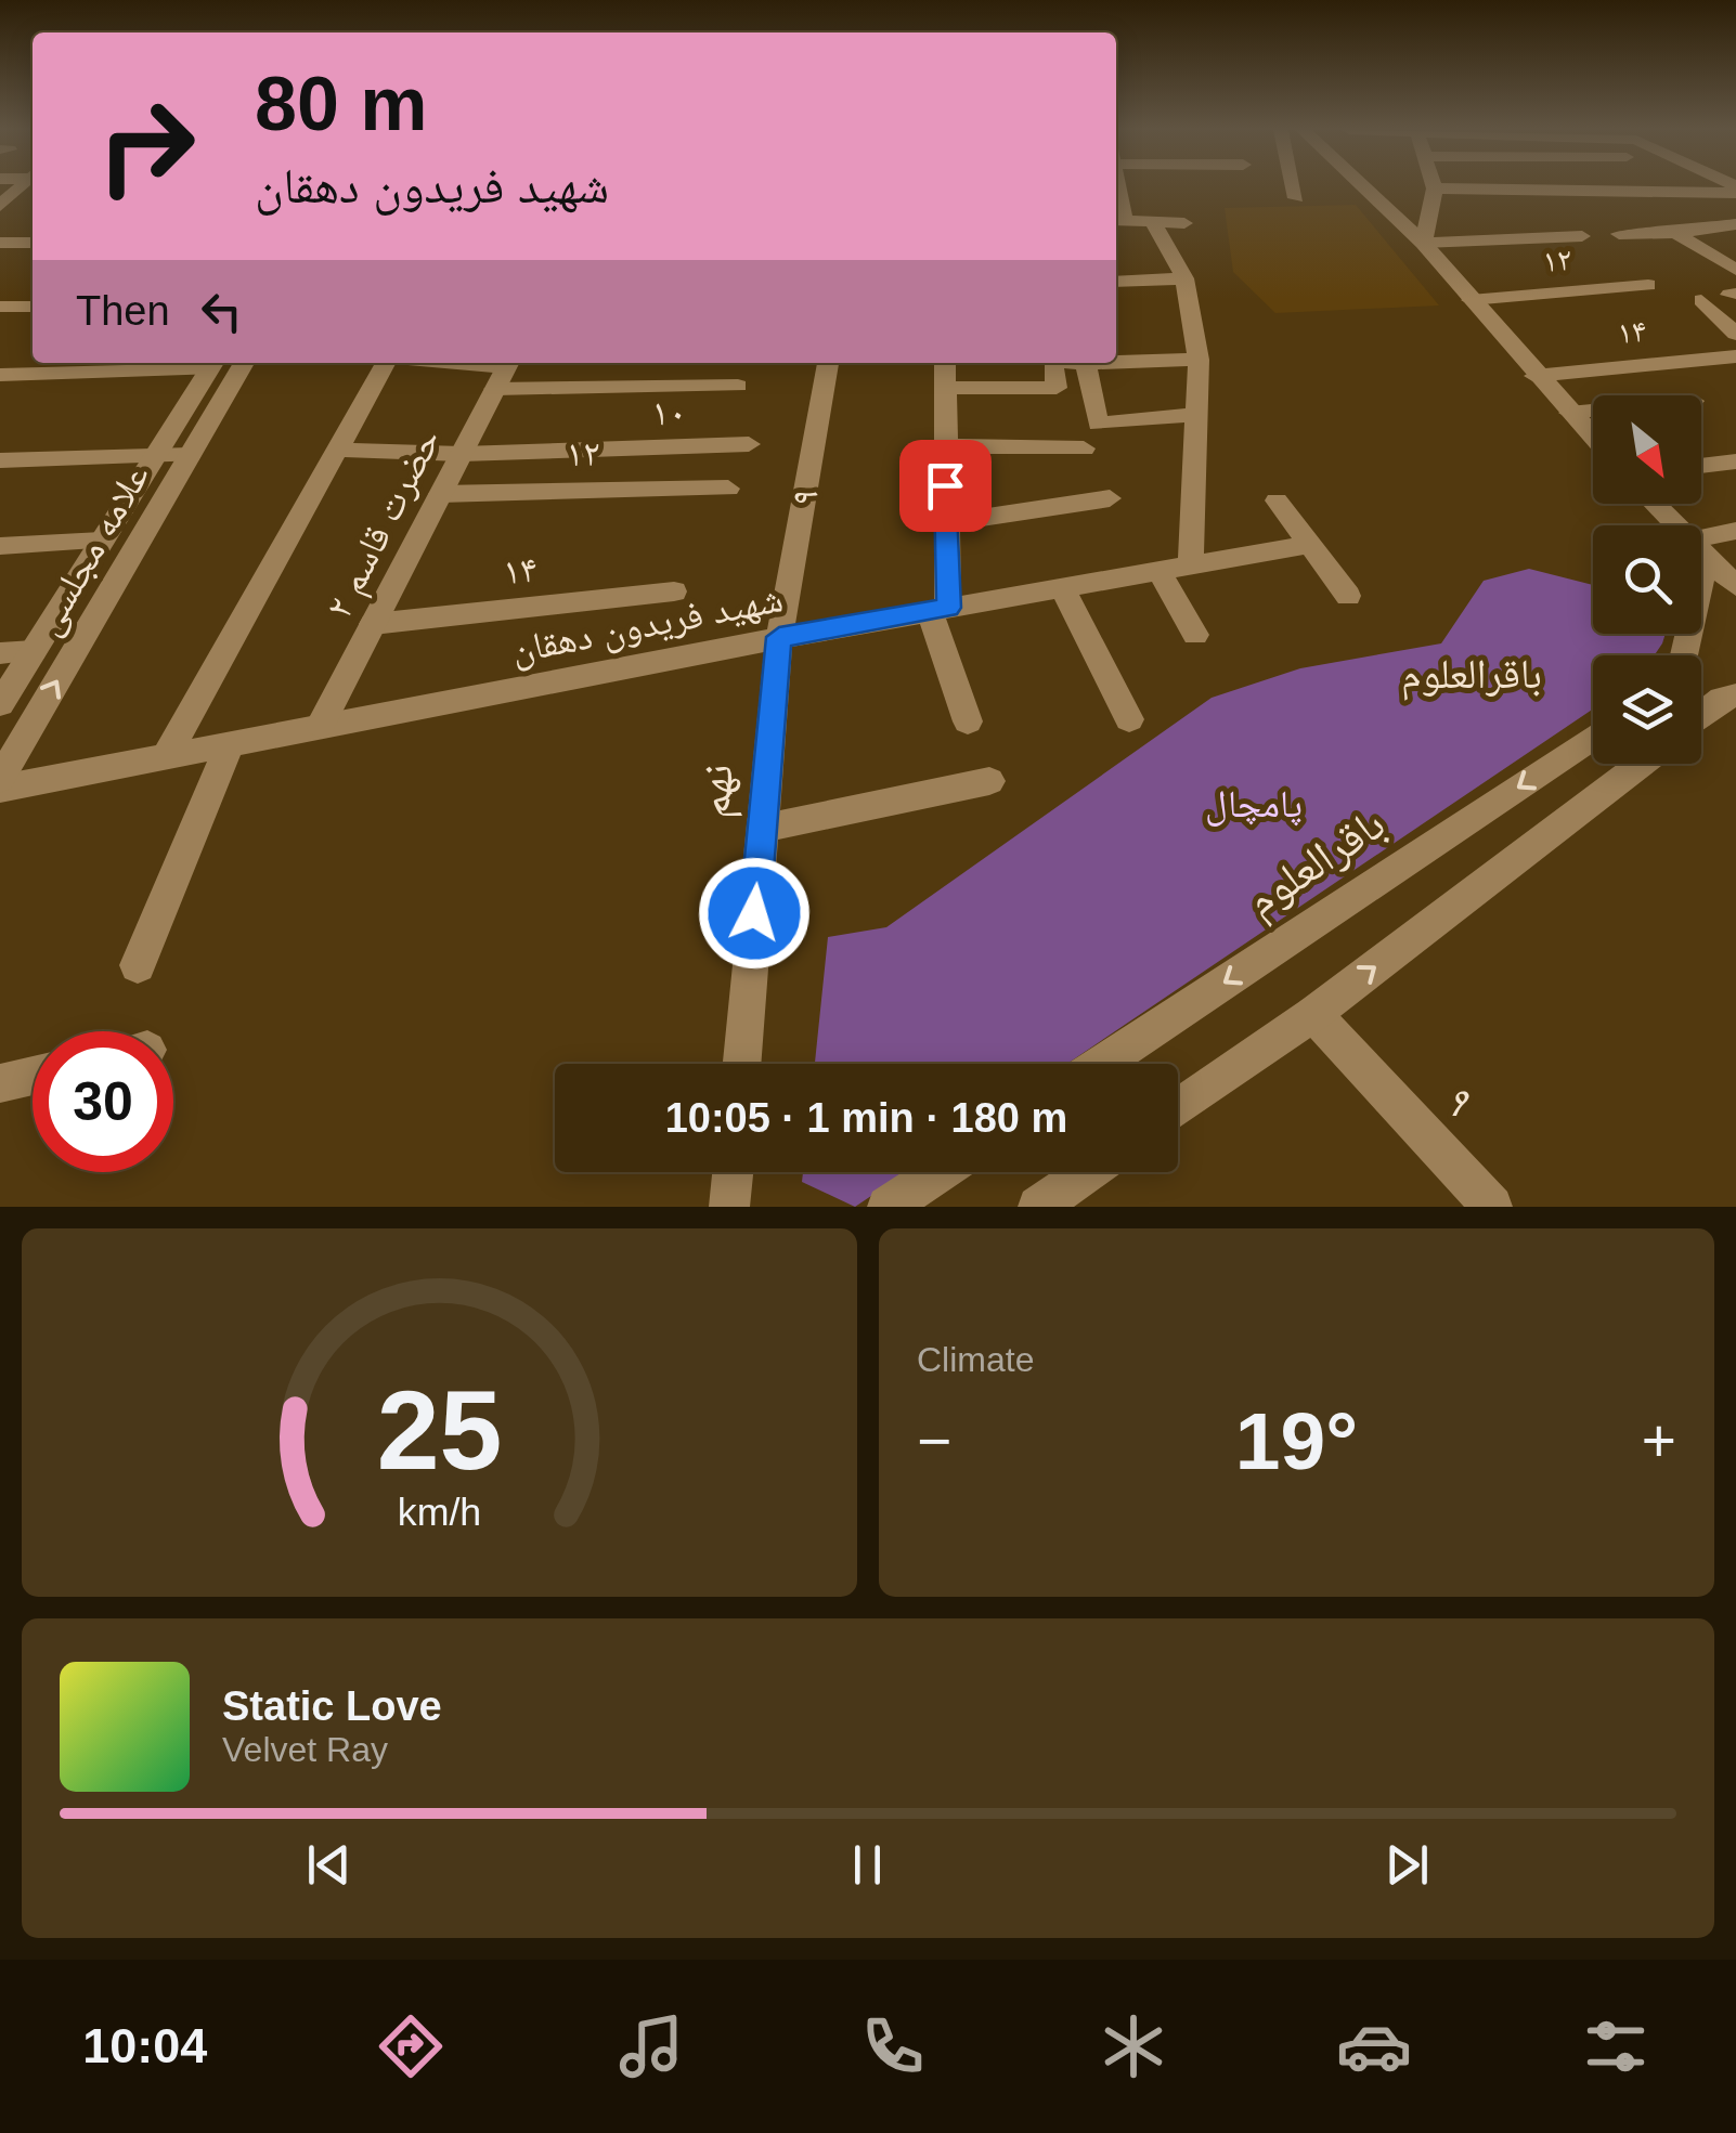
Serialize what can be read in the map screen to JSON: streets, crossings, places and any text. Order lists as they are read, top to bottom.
{
  "streets": {
    "street": [
      "۱۲",
      "۱۴",
      "۱۰",
      "۹",
      "۲ حضرت قاسم",
      "علامه مجلسی",
      "شهید فریدون دهقان",
      "نهم",
      "باقرالعلوم"
    ]
  },
  "crossings": [
    ["۱۲", "۲ حضرت قاسم"],
    ["۱۴", "۲ حضرت قاسم"],
    ["۱۰", "۲ حضرت قاسم"],
    ["۹", "شهید فریدون دهقان"],
    ["۹", "نهم"],
    ["۲ حضرت قاسم", "شهید فریدون دهقان"],
    ["شهید فریدون دهقان", "نهم"]
  ],
  "districts": ["باقرالعلوم"],
  "parks": ["پامچال"],
  "north": "bottom right",
  "page": {
    "turn": ["80 m", "شهید فریدون دهقان"],
    "then": "Then",
    "limit": "30",
    "trip": "10:05 · 1 min · 180 m",
    "tile": "Climate",
    "heat": ["−", "19°", "+"],
    "song": ["Static Love", "Velvet Ray"],
    "tabs": "10:04",
    "gauge": ["25", "km/h"]
  }
}
